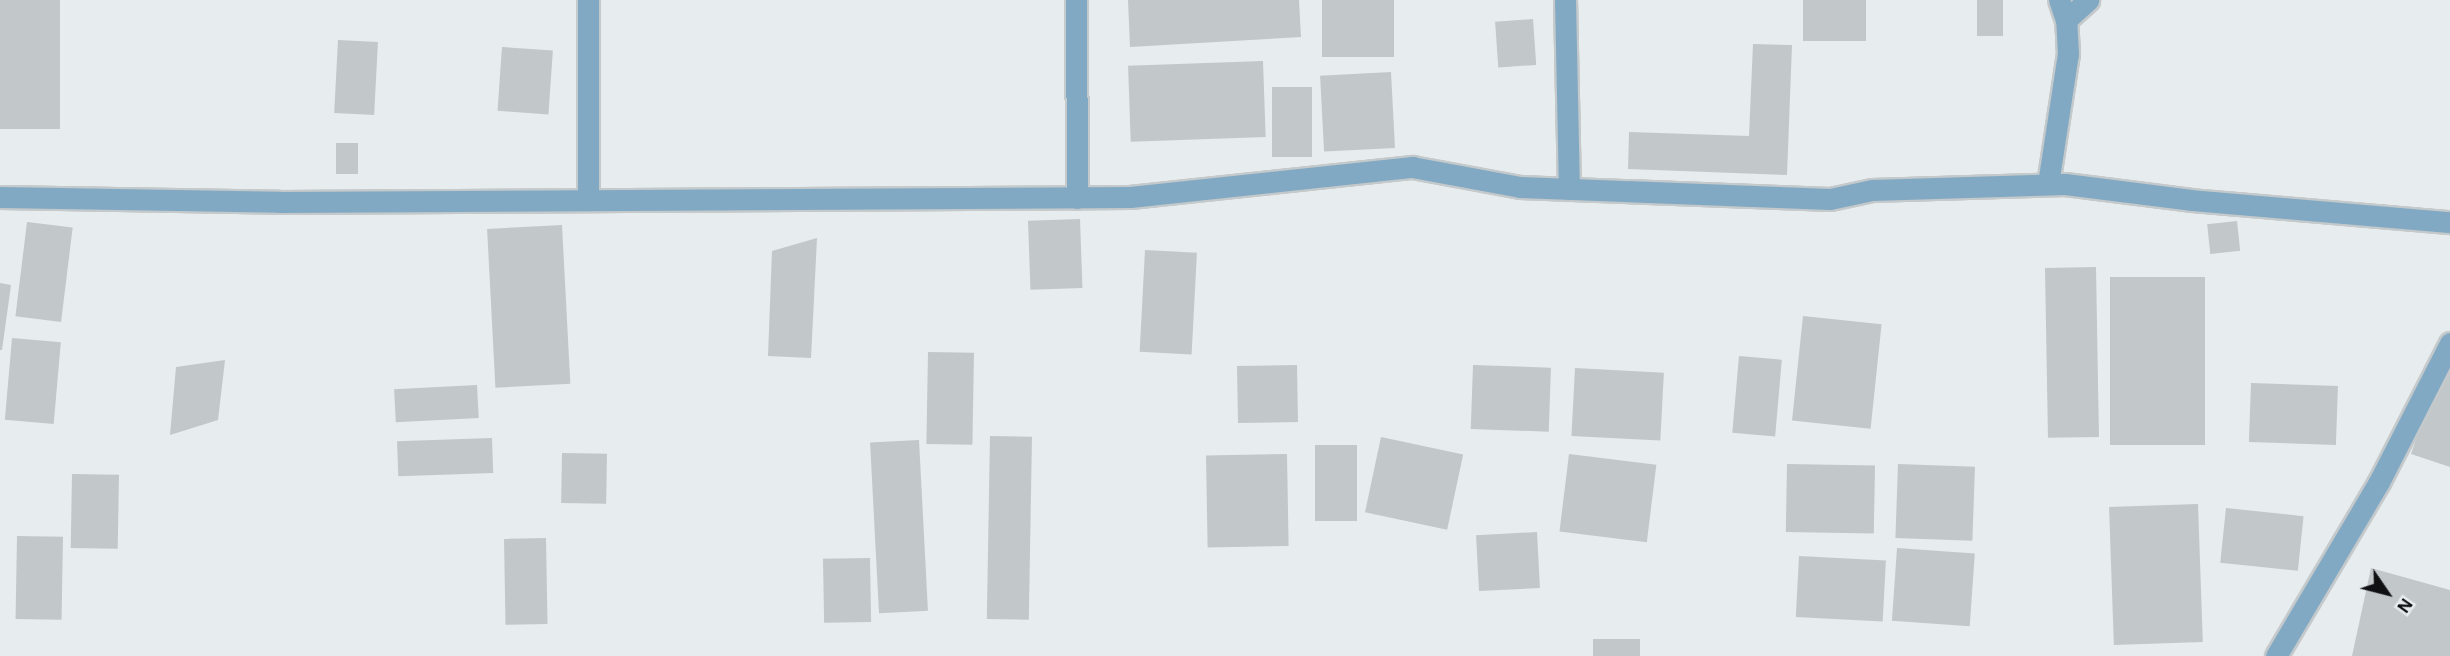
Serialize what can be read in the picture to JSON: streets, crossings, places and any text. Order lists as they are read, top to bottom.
{
  "north": "bottom right"
}
